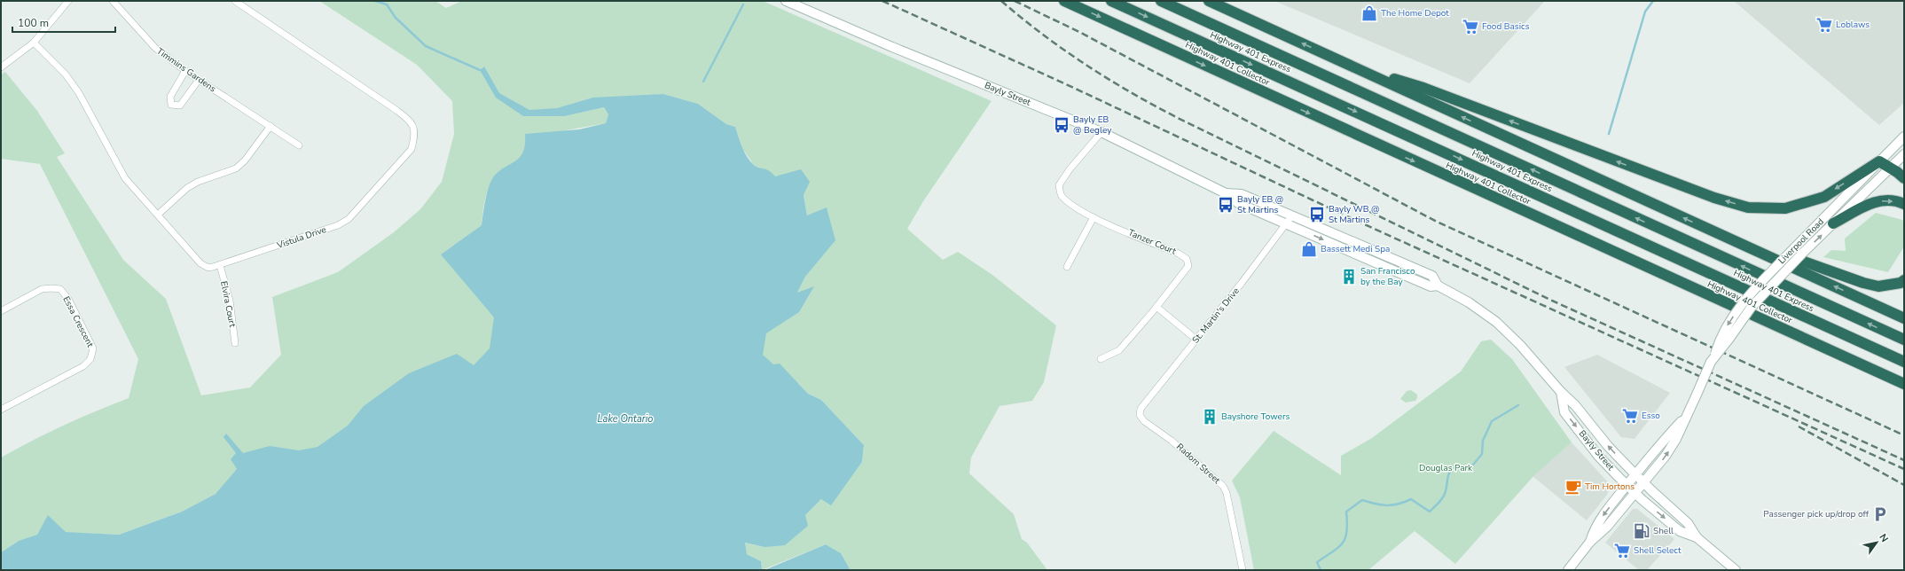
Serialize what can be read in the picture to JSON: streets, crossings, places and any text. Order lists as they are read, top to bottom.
{
  "streets": {
    "highway": ["Highway 401 Express", "Highway 401 Collector"],
    "main road": ["Bayly Street", "Liverpool Road"],
    "street": [
      "Timmins Gardens",
      "Vistula Drive",
      "Tanzer Court",
      "Elvira Court",
      "St. Martin's Drive",
      "Essa Crescent",
      "Radom Street"
    ]
  },
  "crossings": [
    ["Bayly Street", "Liverpool Road"],
    ["Bayly Street", "Tanzer Court"],
    ["Bayly Street", "St. Martin's Drive"],
    ["Vistula Drive", "Elvira Court"],
    ["St. Martin's Drive", "Radom Street"]
  ],
  "water": ["Lake Ontario"],
  "parks": ["Douglas Park"],
  "places": {
    "shop": ["The Home Depot", "Bassett Medi Spa"],
    "supermarket": [
      "Loblaws",
      "Food Basics",
      "Esso",
      "Shell Select"
    ],
    "bus stop": ["Bayly EB @ Begley", "Bayly EB @ St Martins", "Bayly WB @ St Martins"],
    "building": ["San Francisco by the Bay", "Bayshore Towers"],
    "cafe": ["Tim Hortons"],
    "parking": ["Passenger pick up/drop off"],
    "fuel station": ["Shell"]
  },
  "scale_bar": "100 m",
  "north": "top right"
}
